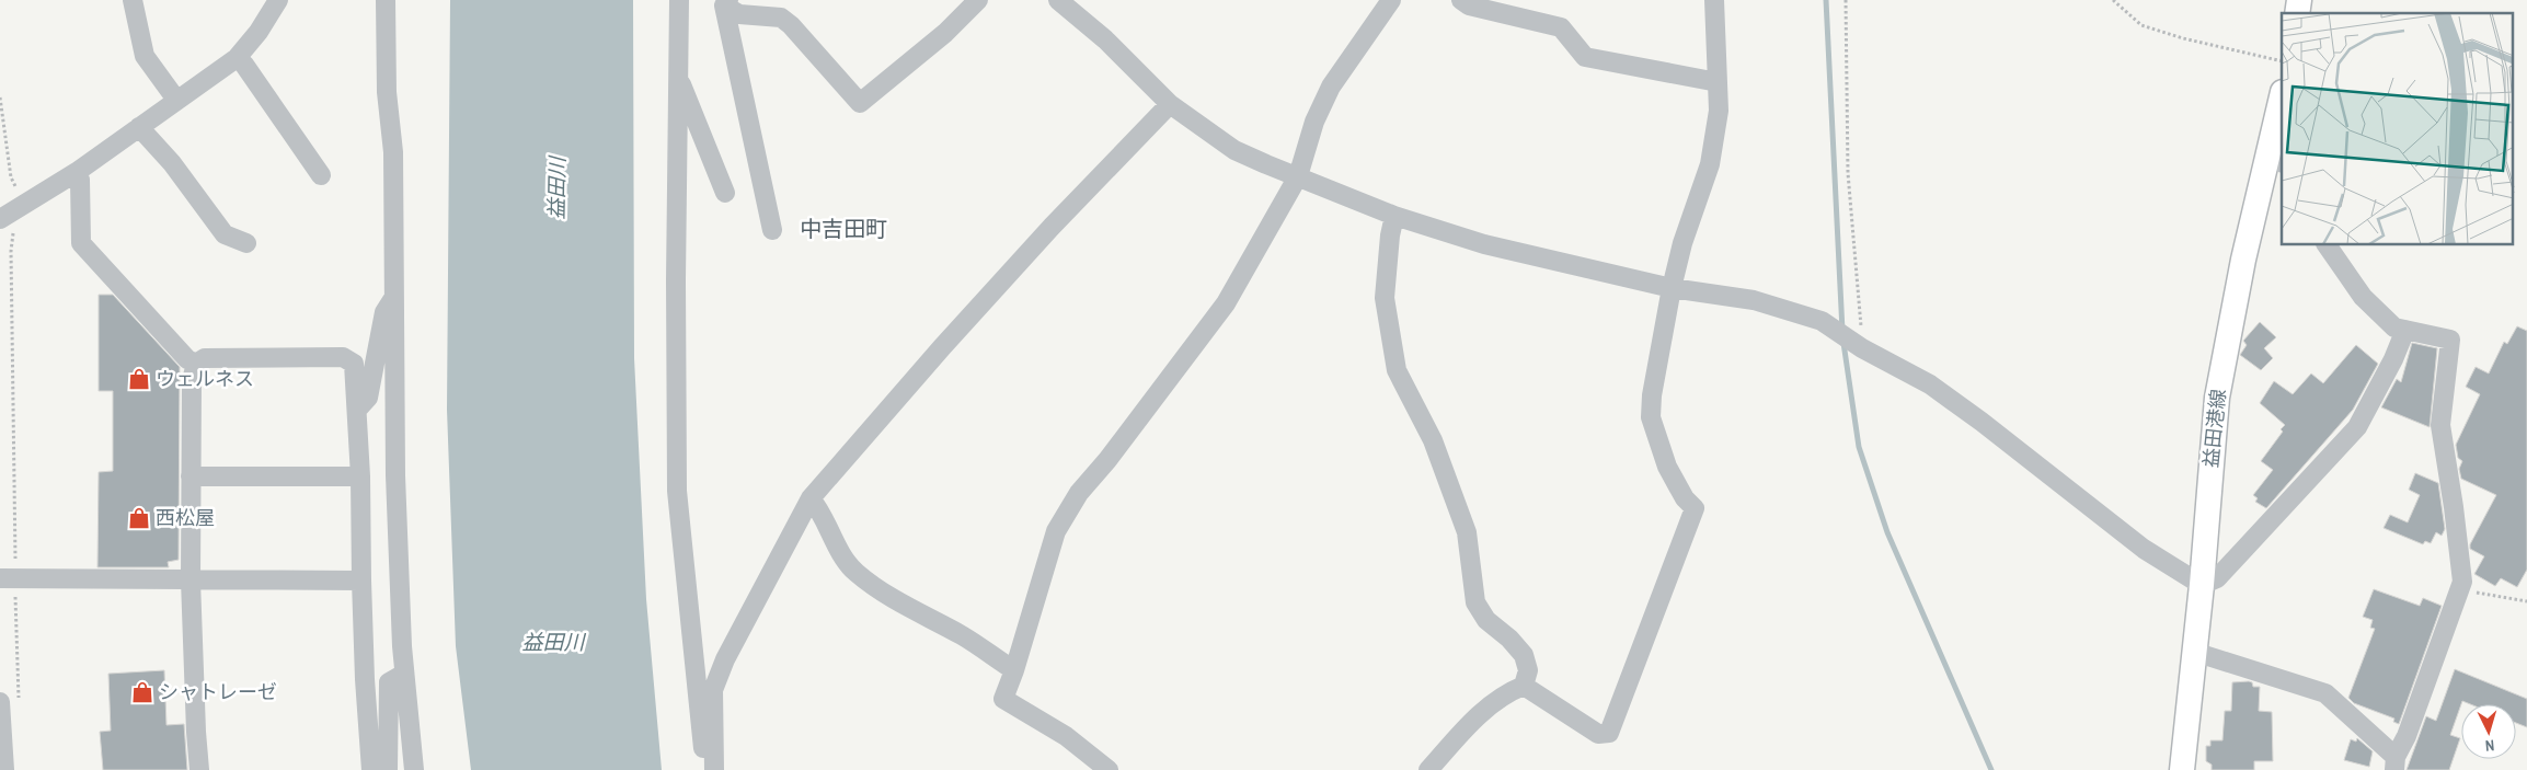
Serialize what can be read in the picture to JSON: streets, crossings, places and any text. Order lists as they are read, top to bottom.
{
  "streets": {
    "main road": ["益田港線"]
  },
  "districts": ["中吉田町"],
  "water": ["益田川"],
  "places": {
    "shop": ["ウェルネス", "西松屋", "シャトレーゼ"]
  },
  "north": "bottom"
}
